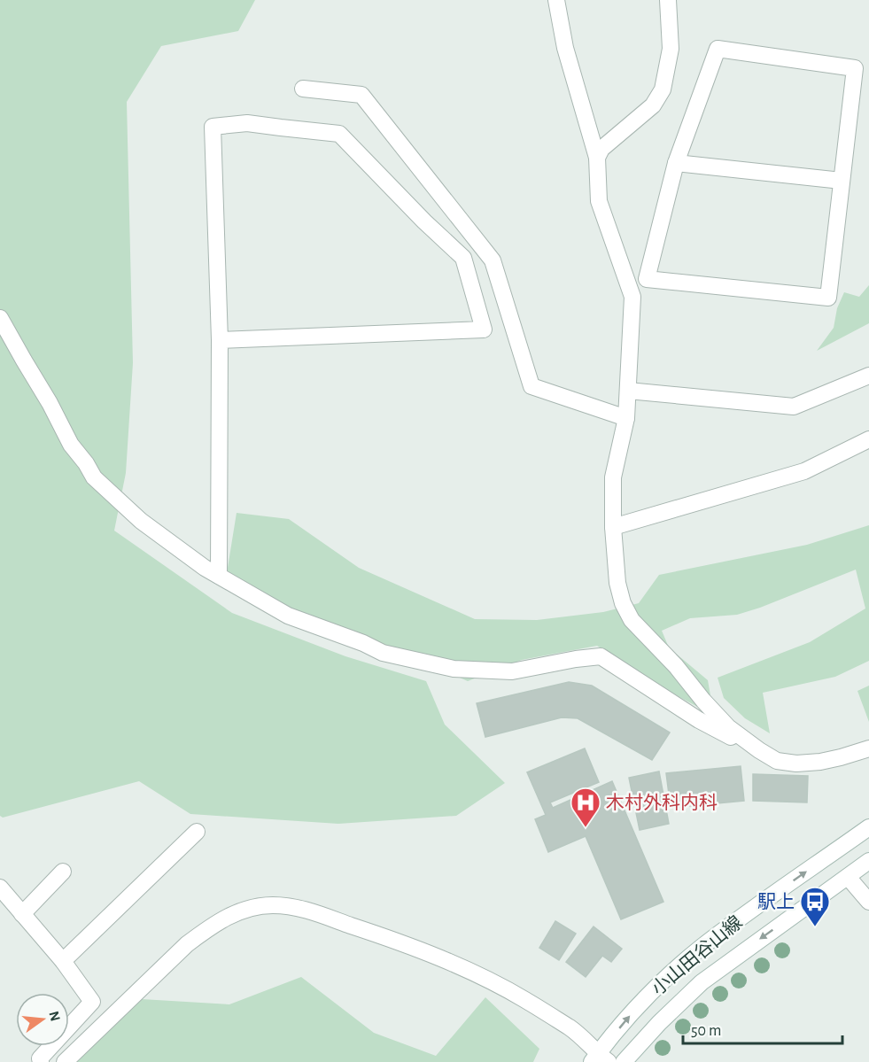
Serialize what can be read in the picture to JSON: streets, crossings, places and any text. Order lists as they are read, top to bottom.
{
  "streets": {
    "street": ["小山田谷山線"]
  },
  "places": {
    "hospital": ["木村外科内科"],
    "bus stop": ["駅上"]
  },
  "scale_bar": "50 m",
  "north": "right"
}
